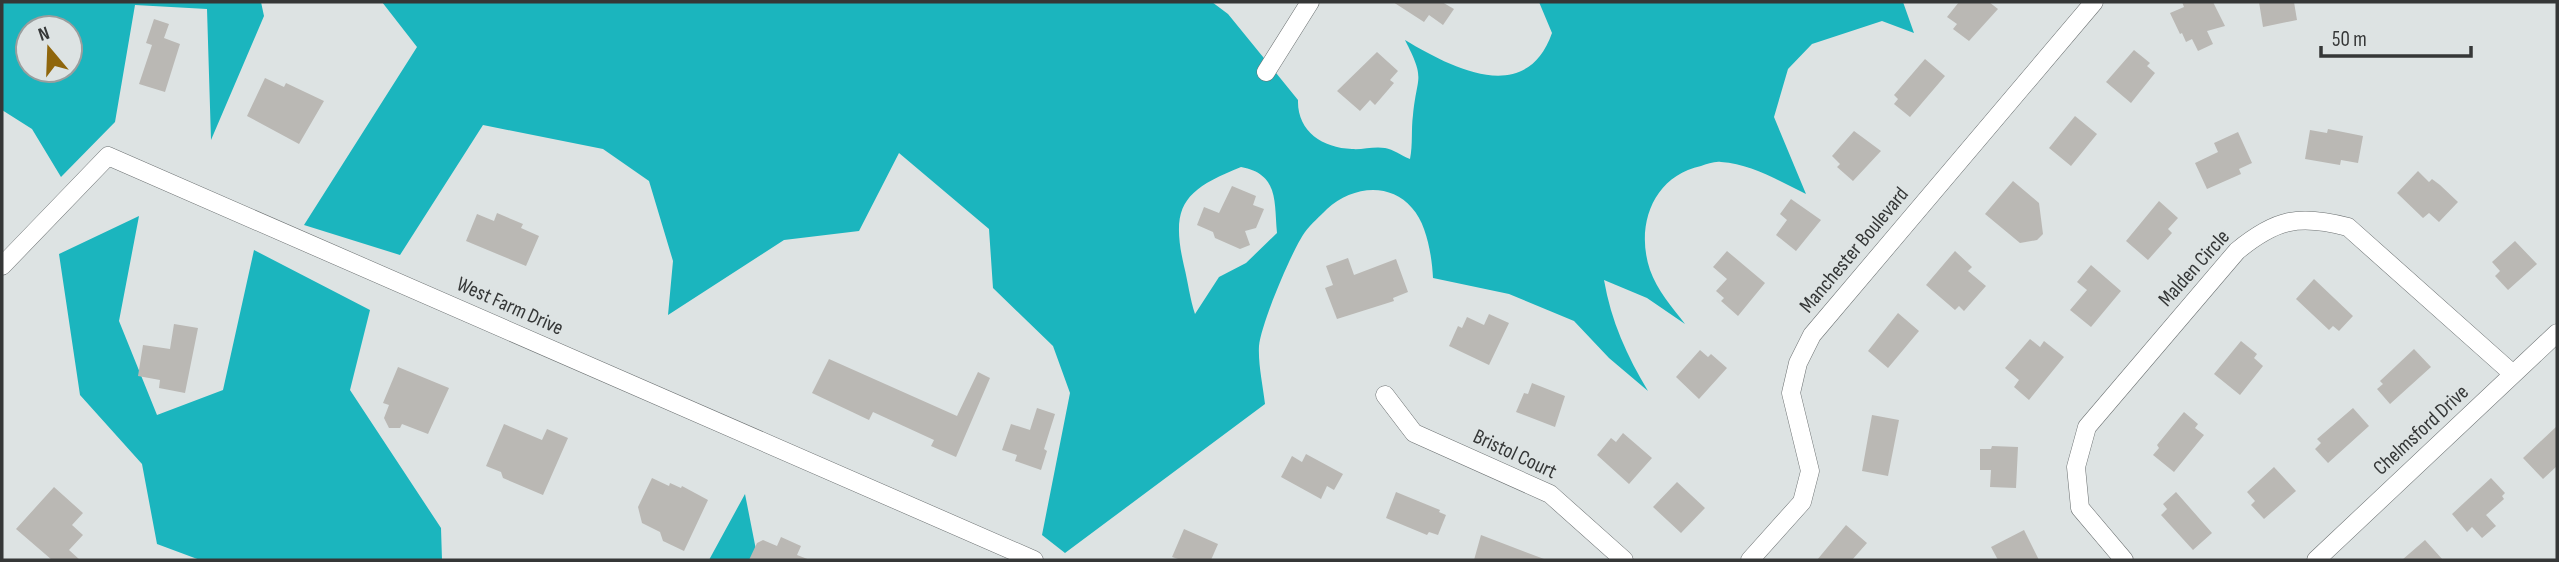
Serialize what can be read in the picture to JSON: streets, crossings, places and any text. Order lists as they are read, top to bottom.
{
  "streets": {
    "street": [
      "Manchester Boulevard",
      "Malden Circle",
      "West Farm Drive",
      "Chelmsford Drive",
      "Bristol Court"
    ]
  },
  "crossings": [
    ["Malden Circle", "Chelmsford Drive"]
  ],
  "scale_bar": "50 m",
  "north": "top"
}
